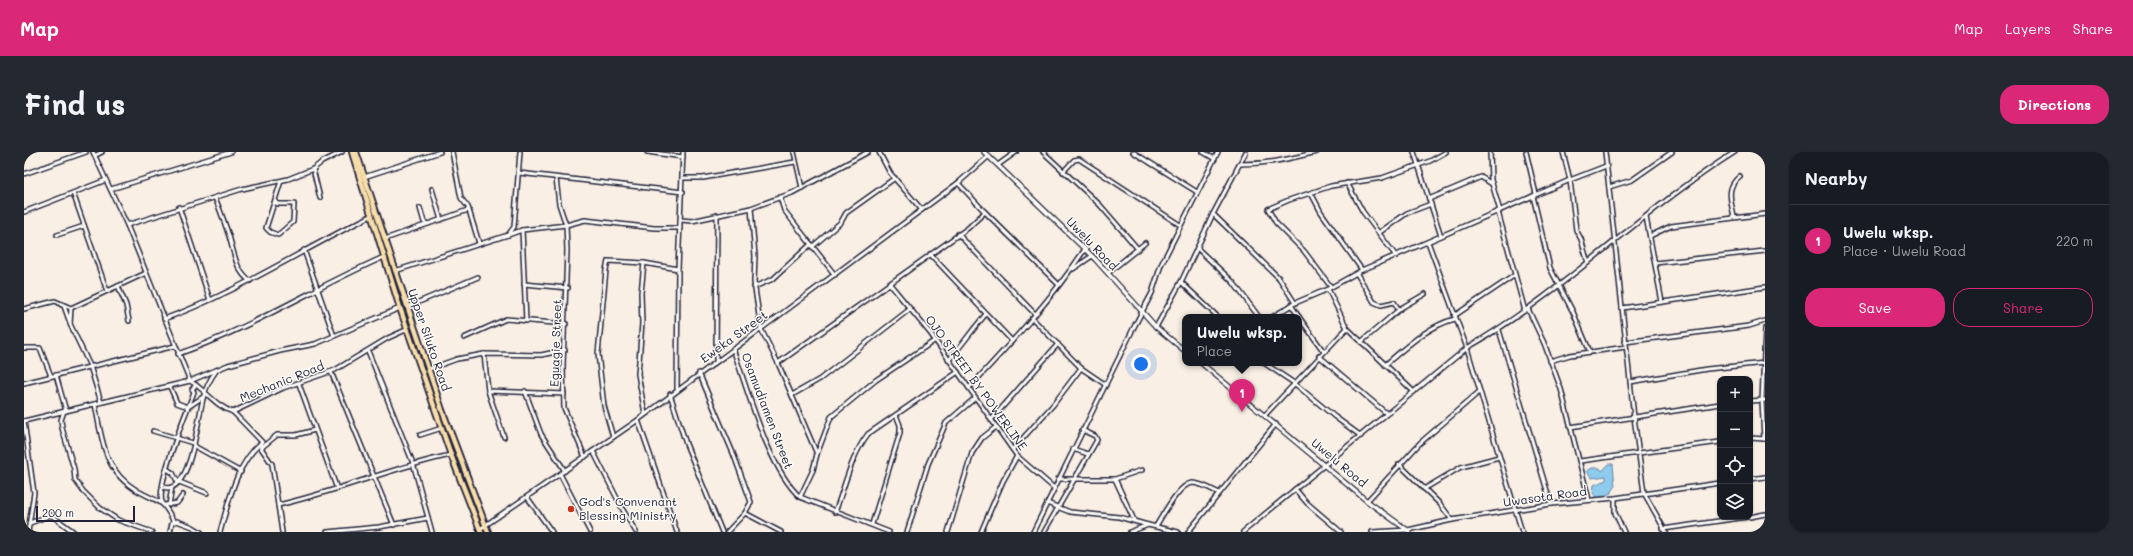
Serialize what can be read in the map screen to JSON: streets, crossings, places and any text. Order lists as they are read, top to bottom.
{
  "streets": {
    "main road": ["Upper Siluko Road"],
    "street": [
      "Uwelu Road",
      "Eweka Street",
      "Eguagie Street",
      "Mechanic Road",
      "OJO STREET BY POWERLINE",
      "Osamudiamen Street",
      "Uwasota Road"
    ]
  },
  "crossings": [
    ["Uwelu Road", "Eweka Street"],
    ["Uwelu Road", "Uwasota Road"],
    ["Eweka Street", "Upper Siluko Road"],
    ["Eweka Street", "Eguagie Street"],
    ["Eweka Street", "Osamudiamen Street"],
    ["Upper Siluko Road", "Mechanic Road"]
  ],
  "places": ["God's Convenant Blessing Ministry"],
  "scale_bar": "200 m",
  "page": {
    "header": "Map",
    "nav": ["Map", "Layers", "Share"],
    "buttons": [
      "Directions",
      ["Save", "Share"]
    ],
    "title": "Find us",
    "heading": "Nearby",
    "list": [
      {
        "mark": "1",
        "name": "Uwelu wksp.",
        "note": "Place · Uwelu Road",
        "value": "220 m"
      }
    ],
    "popup": ["Uwelu wksp.", "Place"],
    "map_buttons": ["+", "−"],
    "pins": "1",
    "scale": "200 m"
  }
}
